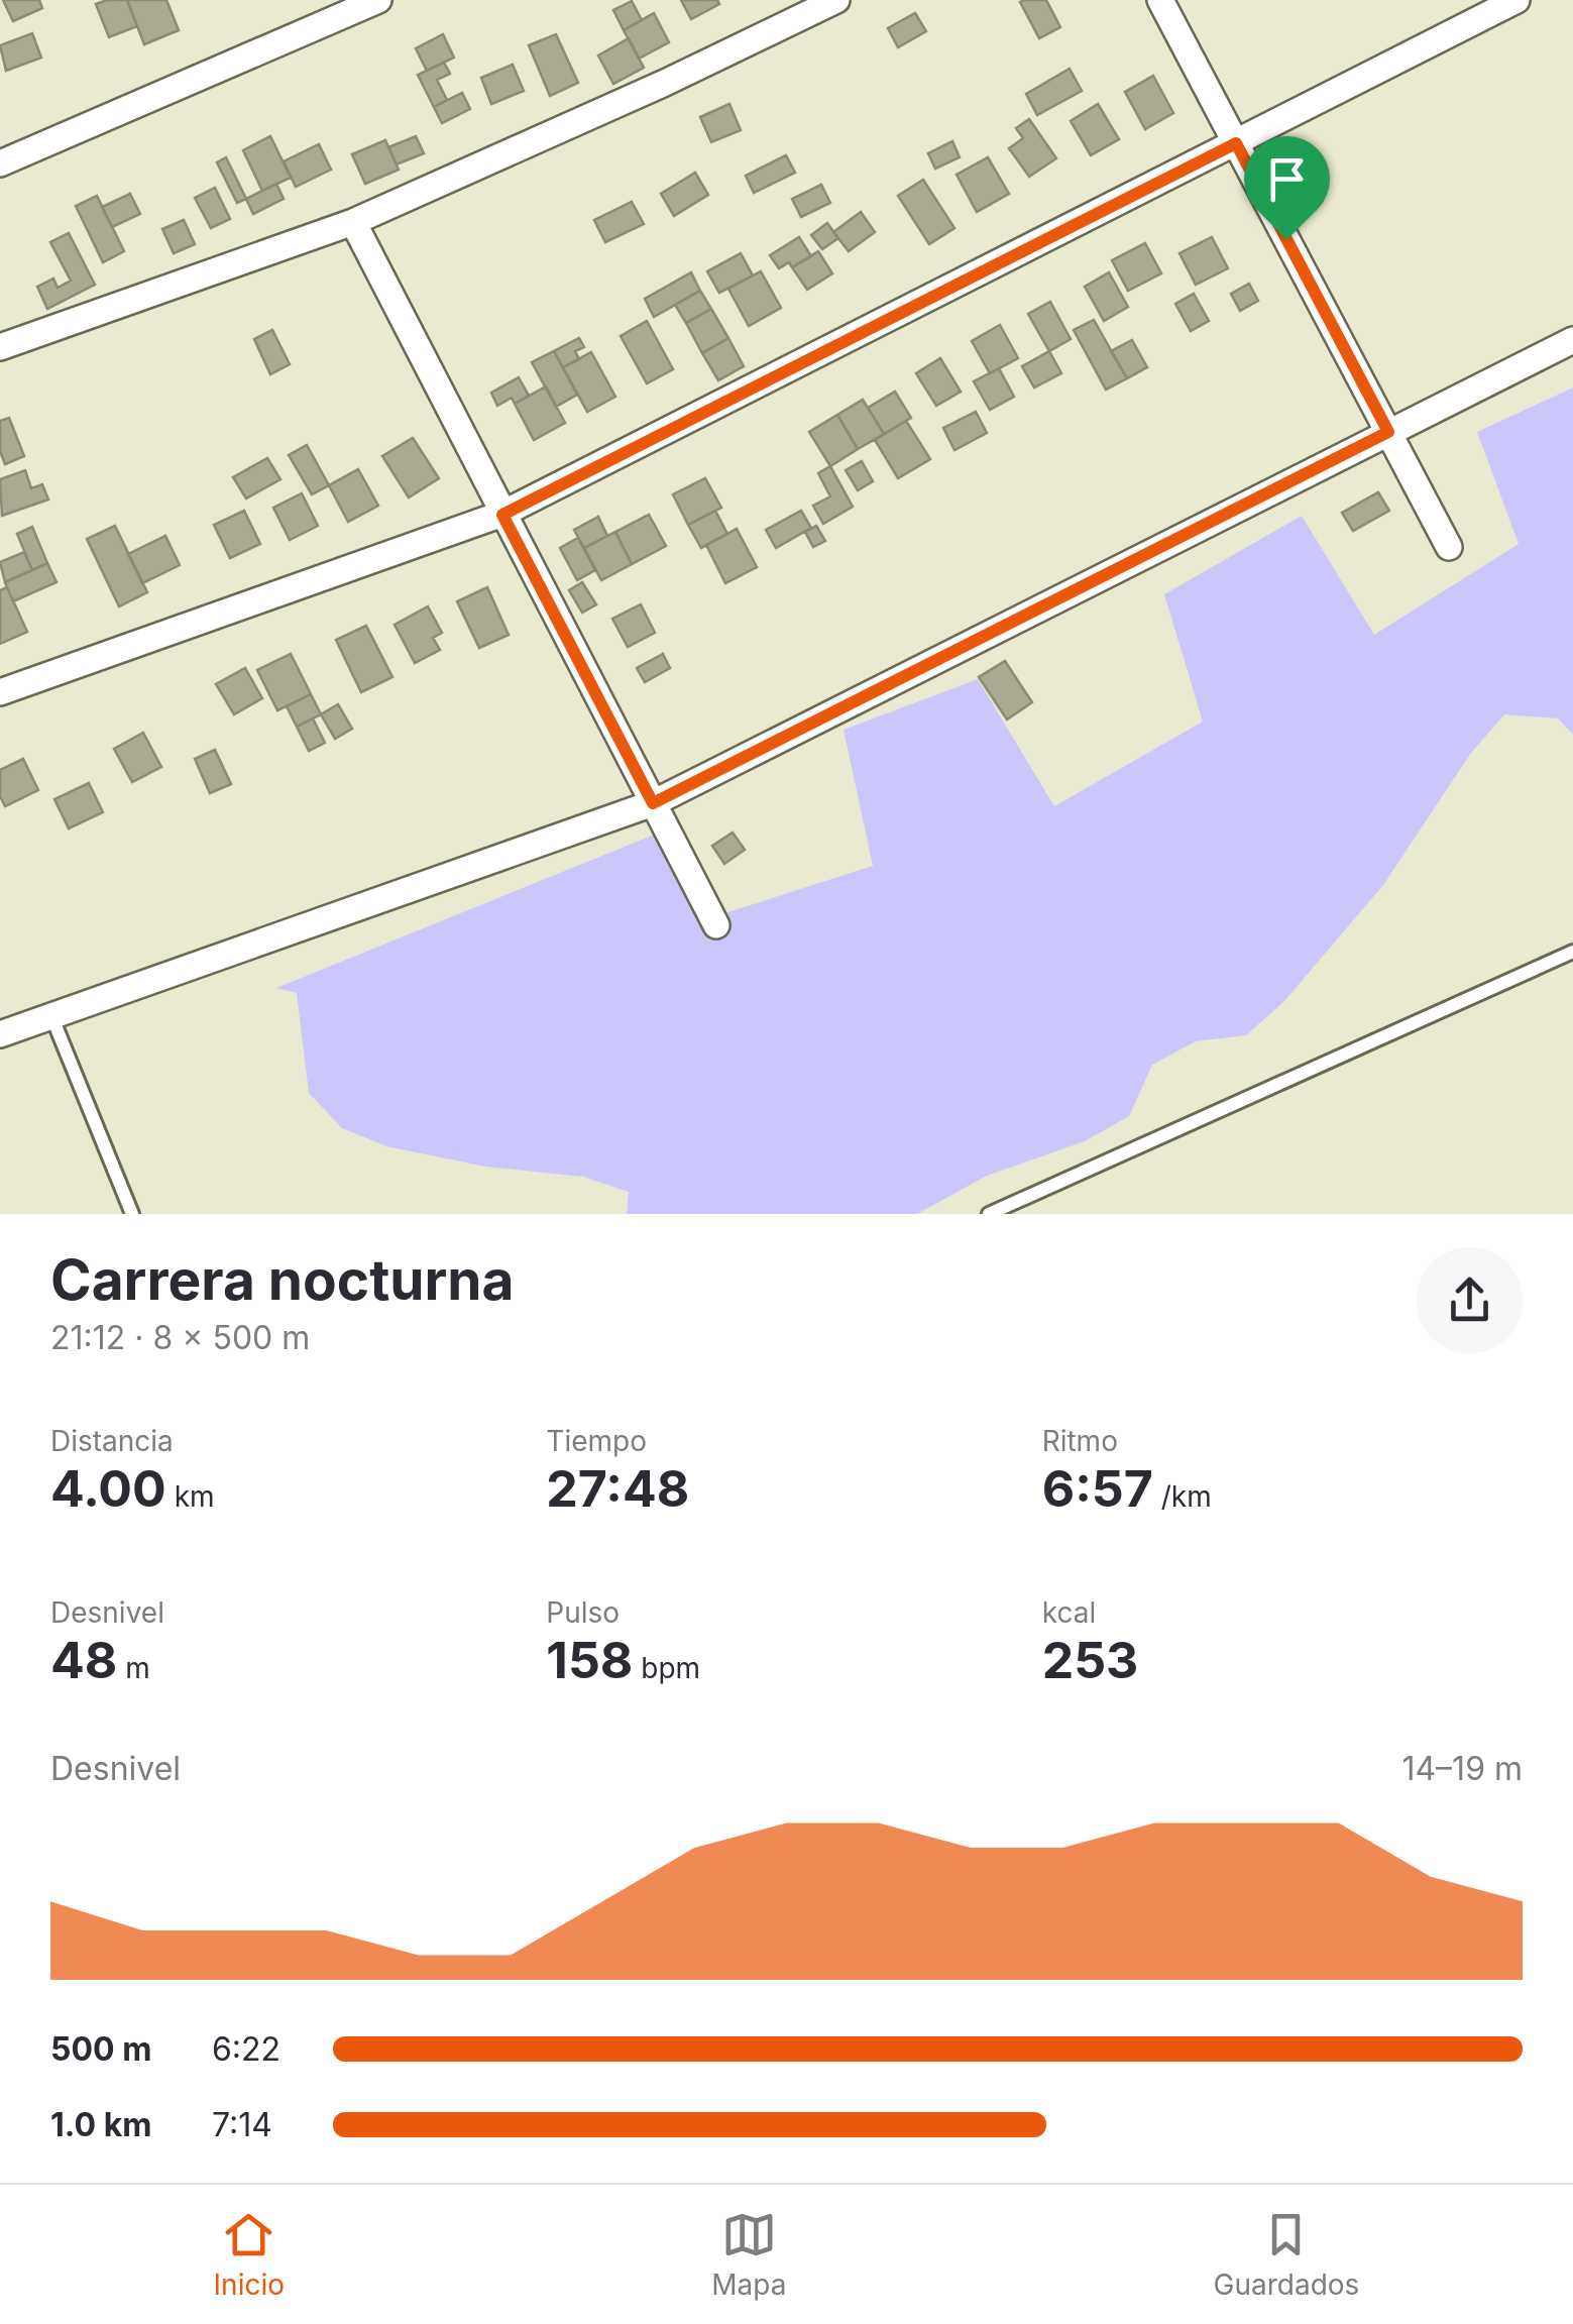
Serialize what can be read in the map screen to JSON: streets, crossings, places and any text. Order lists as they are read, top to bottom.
{
  "page": {
    "heading": ["Carrera nocturna", "21:12 · 8 × 500 m"],
    "stats": [
      ["Distancia", "4.00 km"],
      ["Tiempo", "27:48"],
      ["Ritmo", "6:57 /km"],
      ["Desnivel", "48 m"],
      ["Pulso", "158 bpm"],
      ["kcal", "253"]
    ],
    "chart": ["Desnivel", "14–19 m"],
    "list": [
      {
        "name": "500 m",
        "note": "6:22"
      },
      {
        "name": "1.0 km",
        "note": "7:14"
      }
    ],
    "tabs": ["Inicio", "Mapa", "Guardados"]
  }
}
